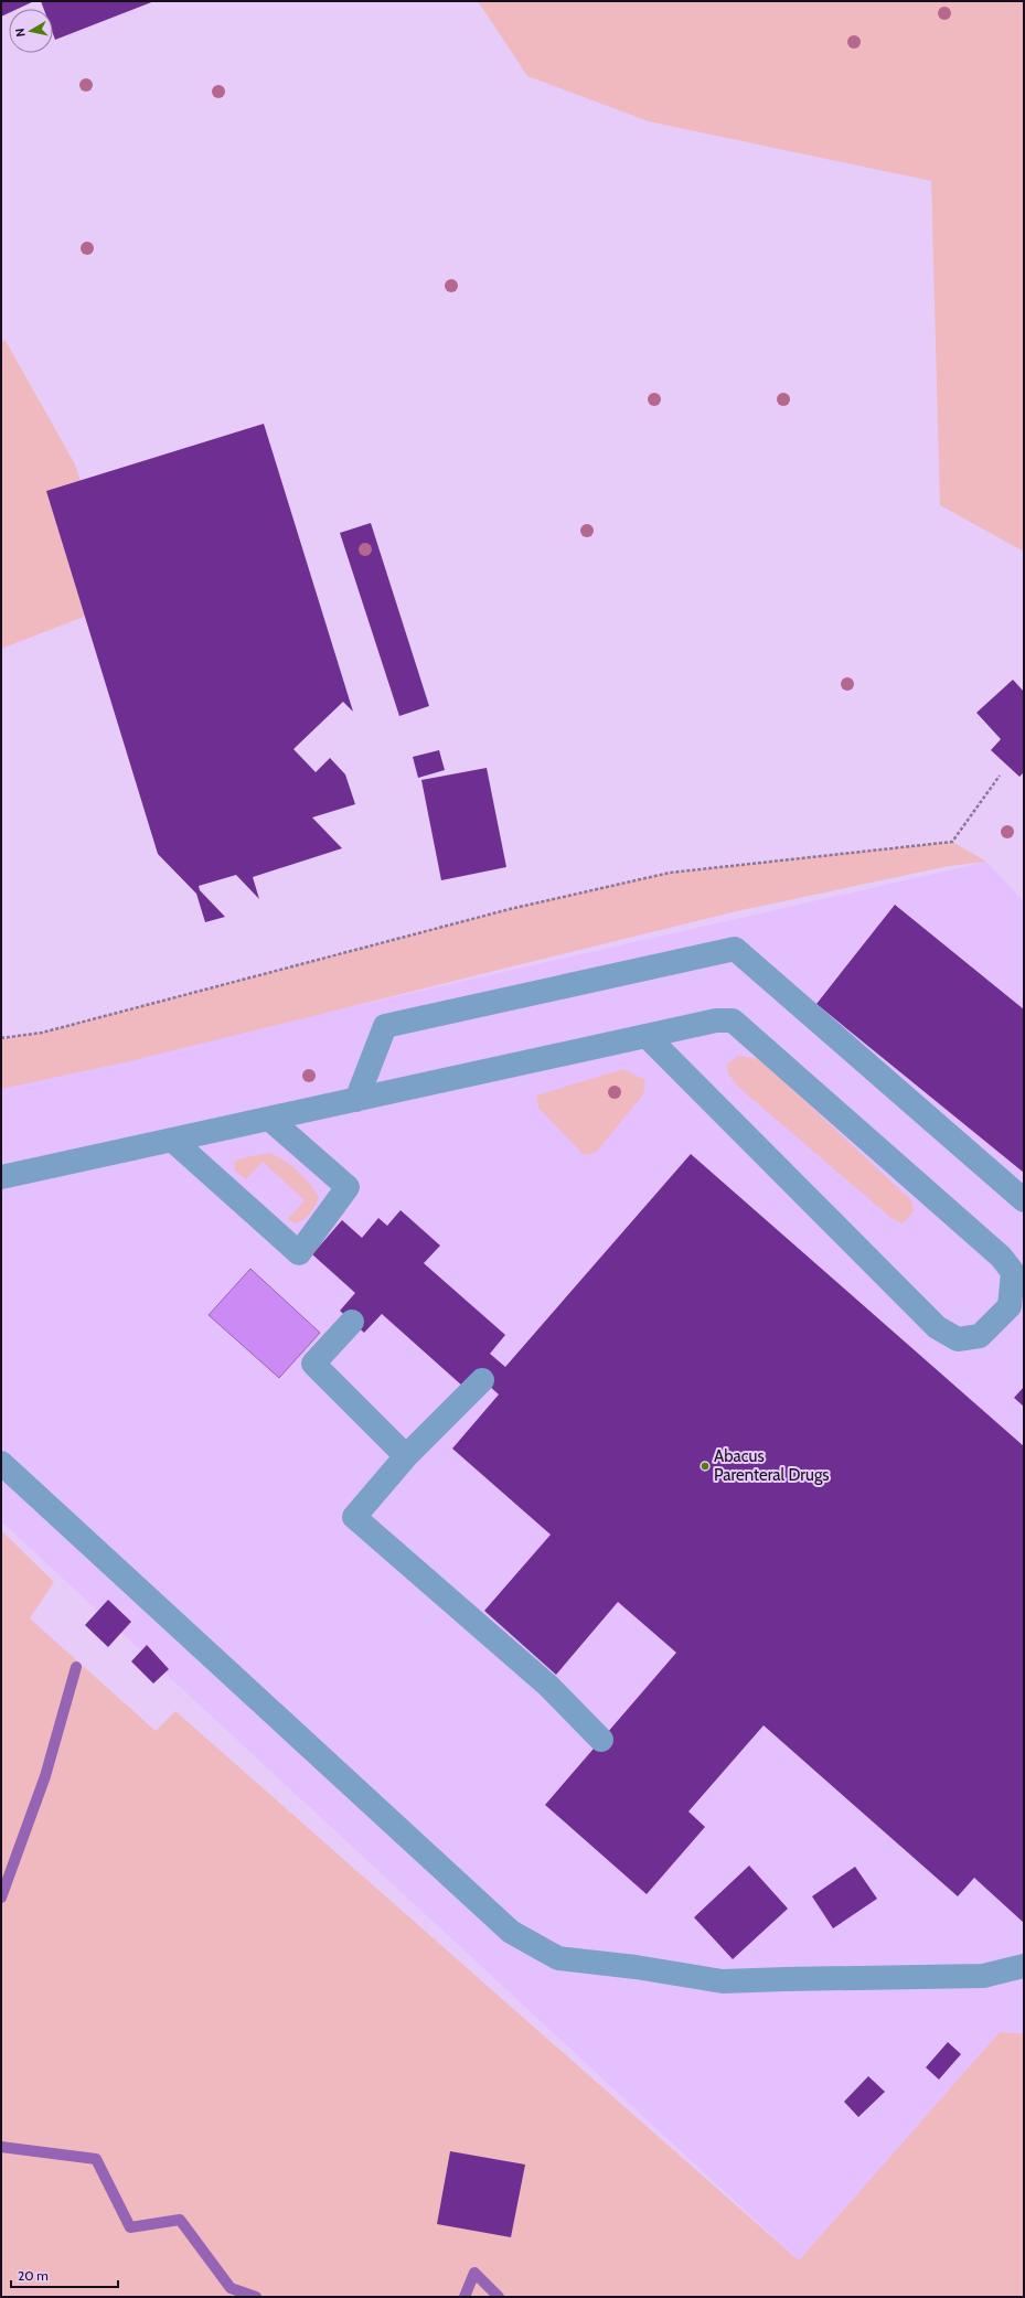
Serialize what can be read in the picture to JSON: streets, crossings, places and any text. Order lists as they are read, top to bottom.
{
  "places": ["Abacus Parenteral Drugs"],
  "scale_bar": "20 m",
  "north": "left"
}
